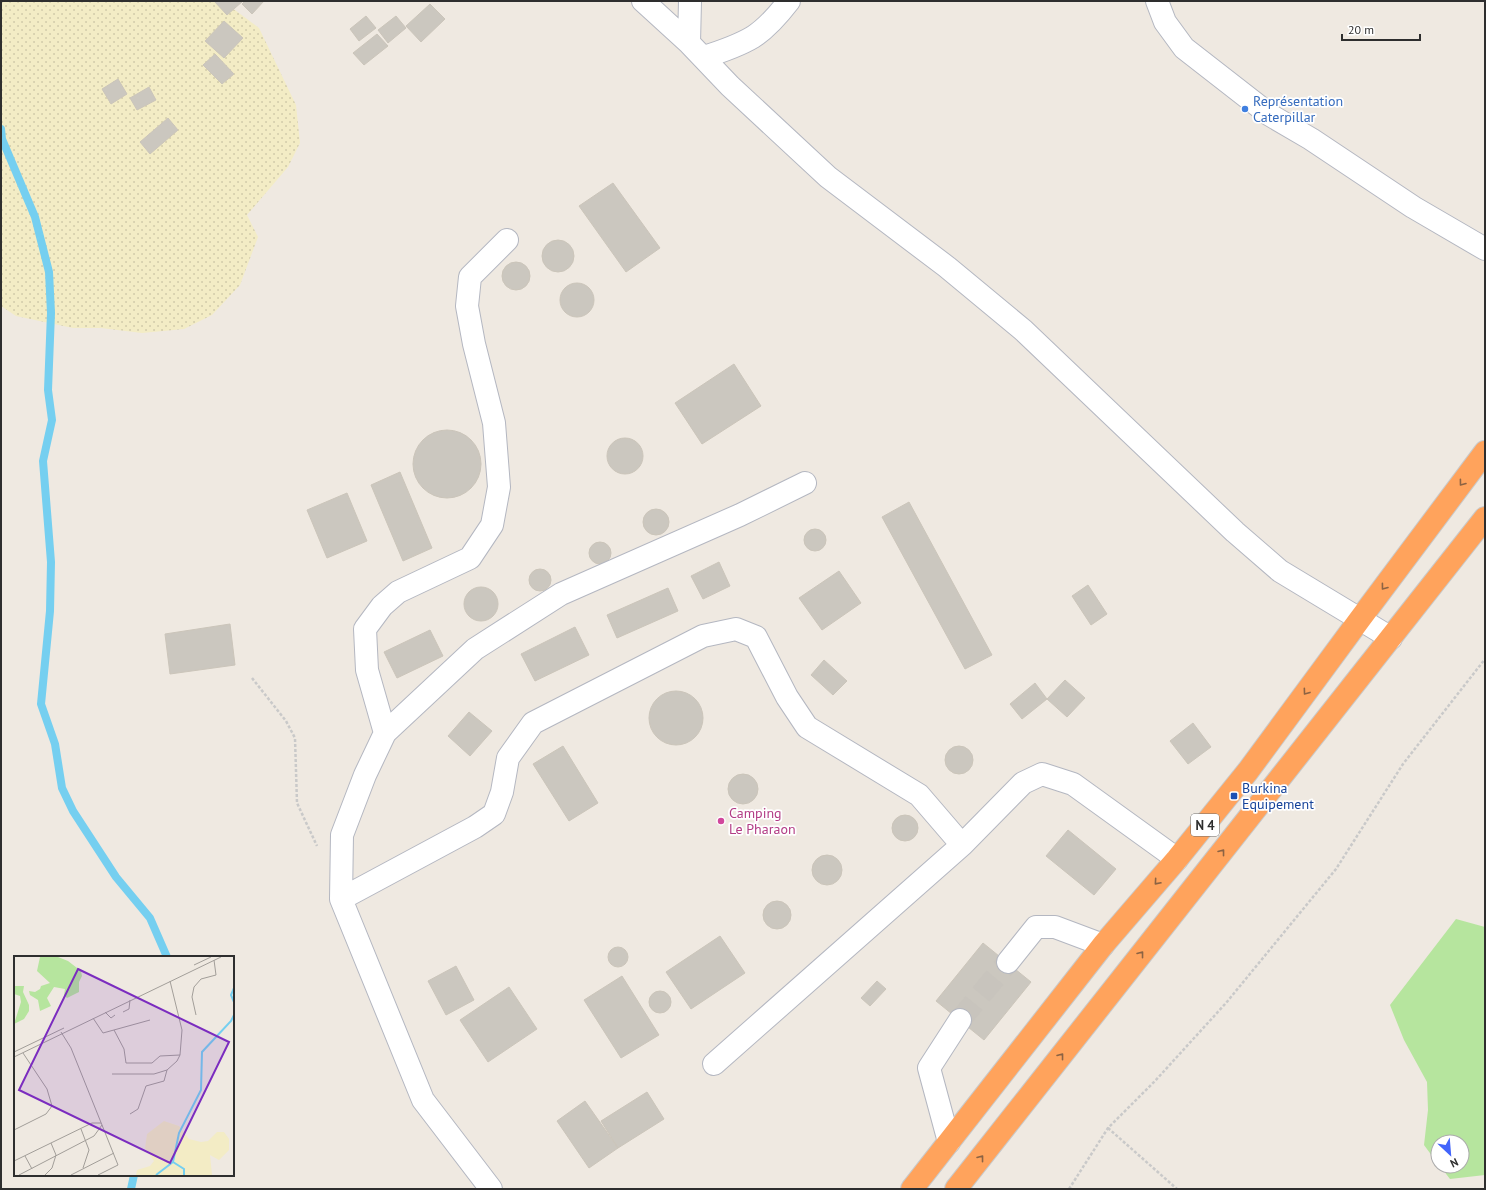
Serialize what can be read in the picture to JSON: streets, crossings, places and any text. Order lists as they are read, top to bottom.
{
  "streets": {
    "highway": ["N 4"]
  },
  "places": {
    "other": ["Représentation Caterpillar", "Camping Le Pharaon"],
    "transit": ["Burkina Equipement"]
  },
  "scale_bar": "20 m",
  "north": "bottom right"
}
